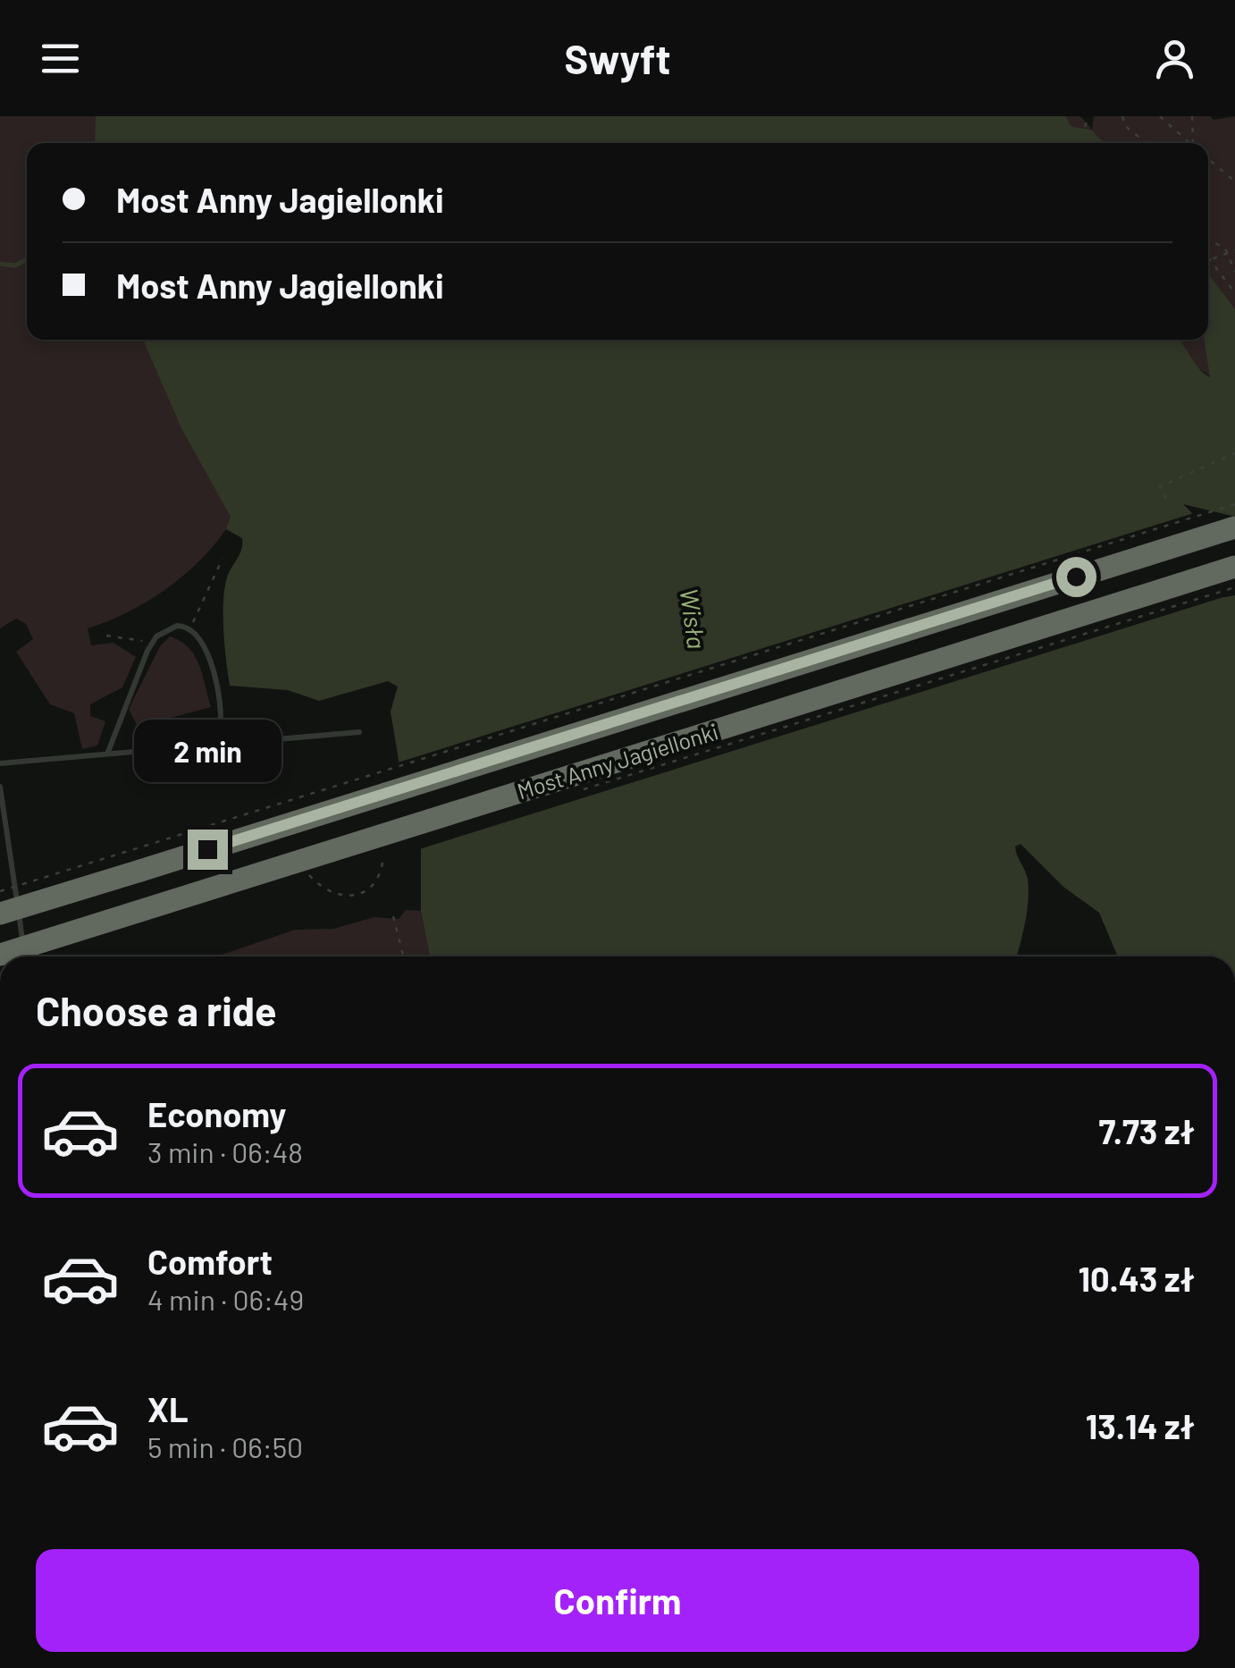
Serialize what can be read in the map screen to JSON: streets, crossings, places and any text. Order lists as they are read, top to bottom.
{
  "streets": {
    "highway": ["Most Anny Jagiellonki"]
  },
  "water": ["Wisła"],
  "page": {
    "header": "Swyft",
    "banner": ["Most Anny Jagiellonki", "Most Anny Jagiellonki"],
    "bubble": "2 min",
    "heading": "Choose a ride",
    "list": [
      {
        "name": "Economy",
        "note": "3 min · 06:48",
        "value": "7.73 zł"
      },
      {
        "name": "Comfort",
        "note": "4 min · 06:49",
        "value": "10.43 zł"
      },
      {
        "name": "XL",
        "note": "5 min · 06:50",
        "value": "13.14 zł"
      }
    ],
    "buttons": "Confirm"
  }
}
